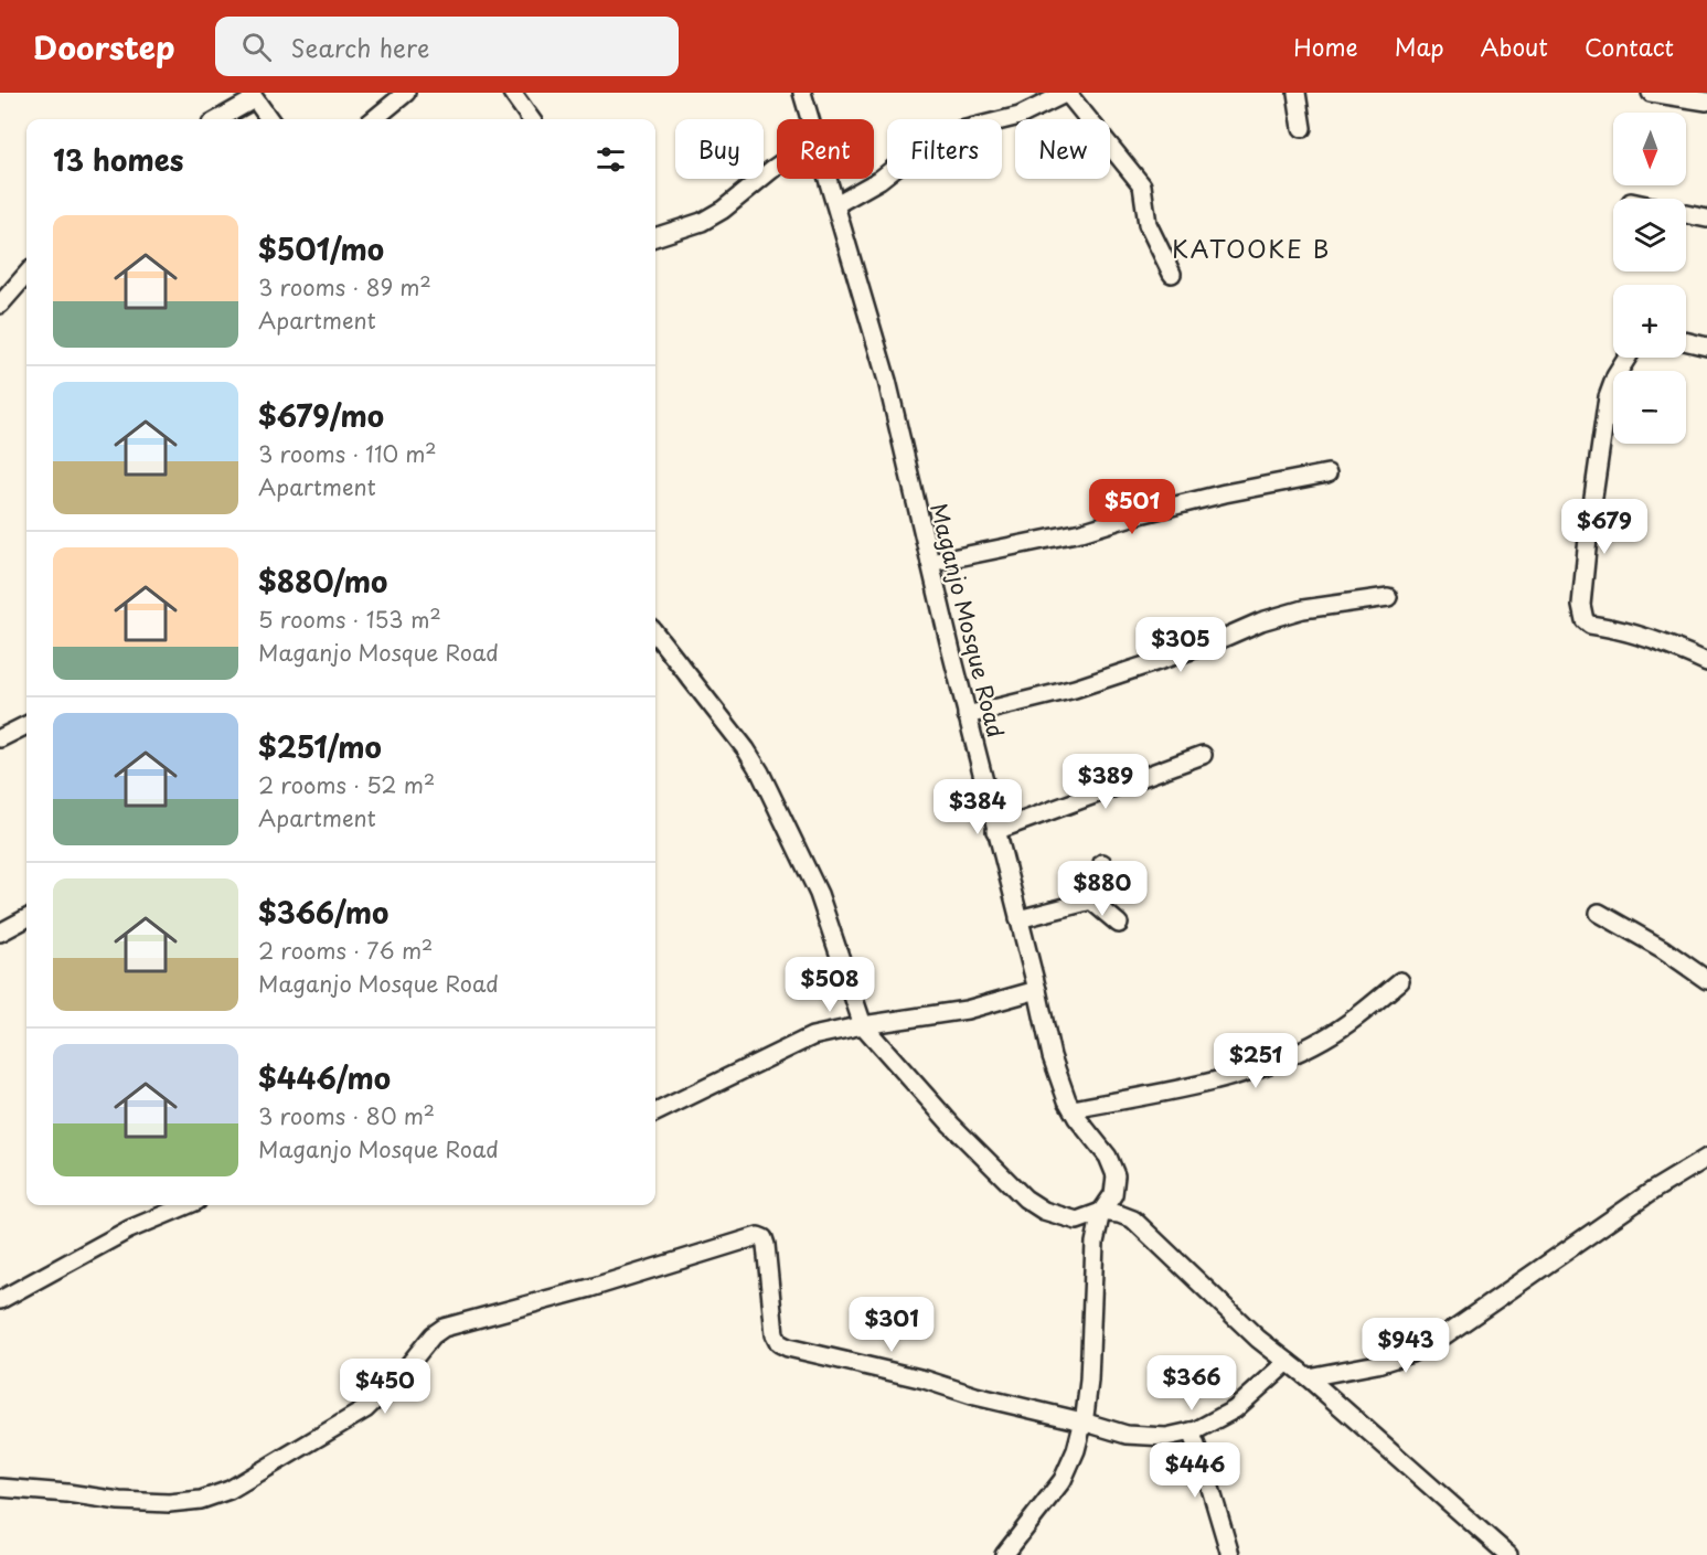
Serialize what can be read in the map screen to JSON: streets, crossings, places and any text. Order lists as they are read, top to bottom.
{
  "streets": {
    "street": ["Maganjo Mosque Road"]
  },
  "districts": ["KATOOKE B"],
  "north": "bottom",
  "page": {
    "header": "Doorstep",
    "search": "Search here",
    "nav": [
      "Home",
      "Map",
      "About",
      "Contact"
    ],
    "map_buttons": ["+", "−"],
    "chip": [
      "Buy",
      "Rent",
      "Filters",
      "New"
    ],
    "heading": "13 homes",
    "list": [
      {
        "name": "$501/mo",
        "note": "3 rooms · 89 m² · Apartment"
      },
      {
        "name": "$679/mo",
        "note": "3 rooms · 110 m² · Apartment"
      },
      {
        "name": "$880/mo",
        "note": "5 rooms · 153 m² · Maganjo Mosque Road"
      },
      {
        "name": "$251/mo",
        "note": "2 rooms · 52 m² · Apartment"
      },
      {
        "name": "$366/mo",
        "note": "2 rooms · 76 m² · Maganjo Mosque Road"
      },
      {
        "name": "$446/mo",
        "note": "3 rooms · 80 m² · Maganjo Mosque Road"
      }
    ],
    "price": [
      "$501",
      "$679",
      "$305",
      "$389",
      "$384",
      "$880",
      "$508",
      "$251",
      "$301",
      "$943",
      "$366",
      "$450",
      "$446"
    ]
  }
}
